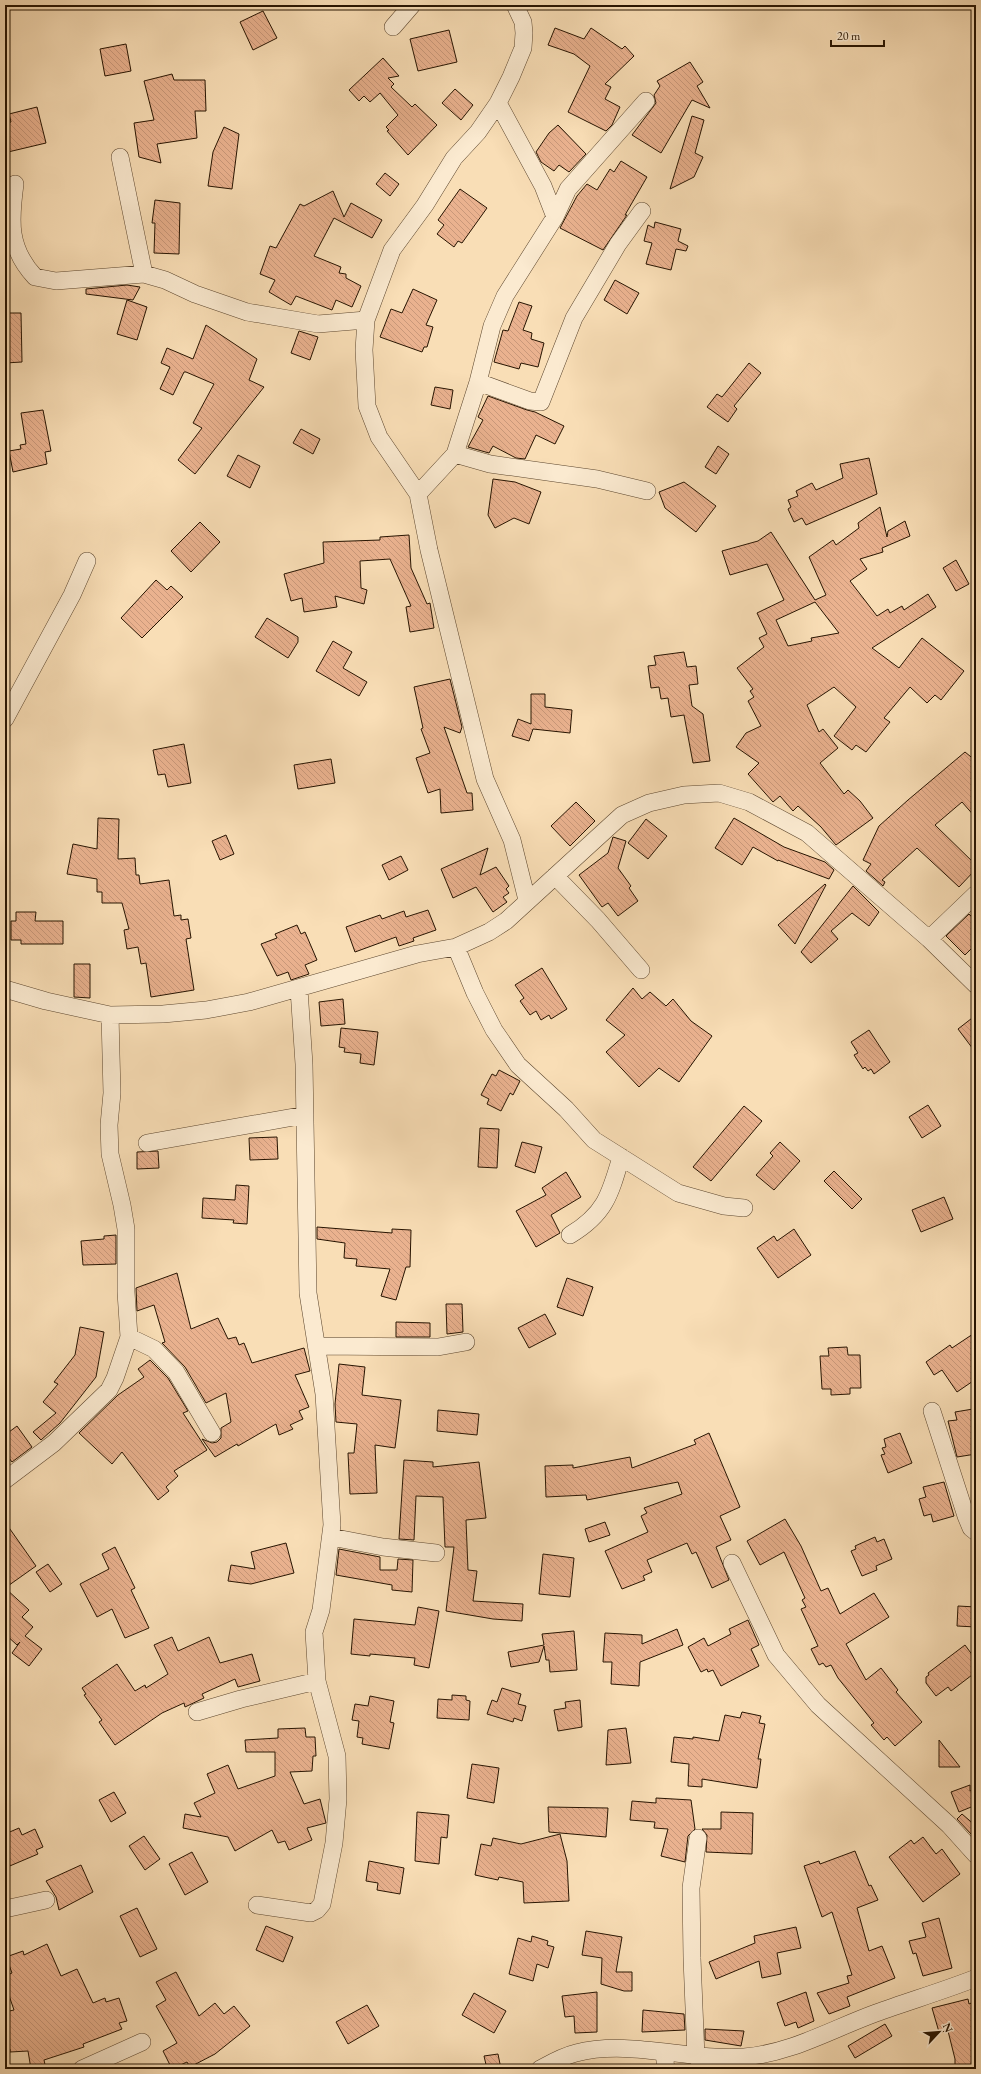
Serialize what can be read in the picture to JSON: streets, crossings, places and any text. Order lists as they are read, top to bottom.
{
  "scale_bar": "20 m",
  "north": "top right"
}
